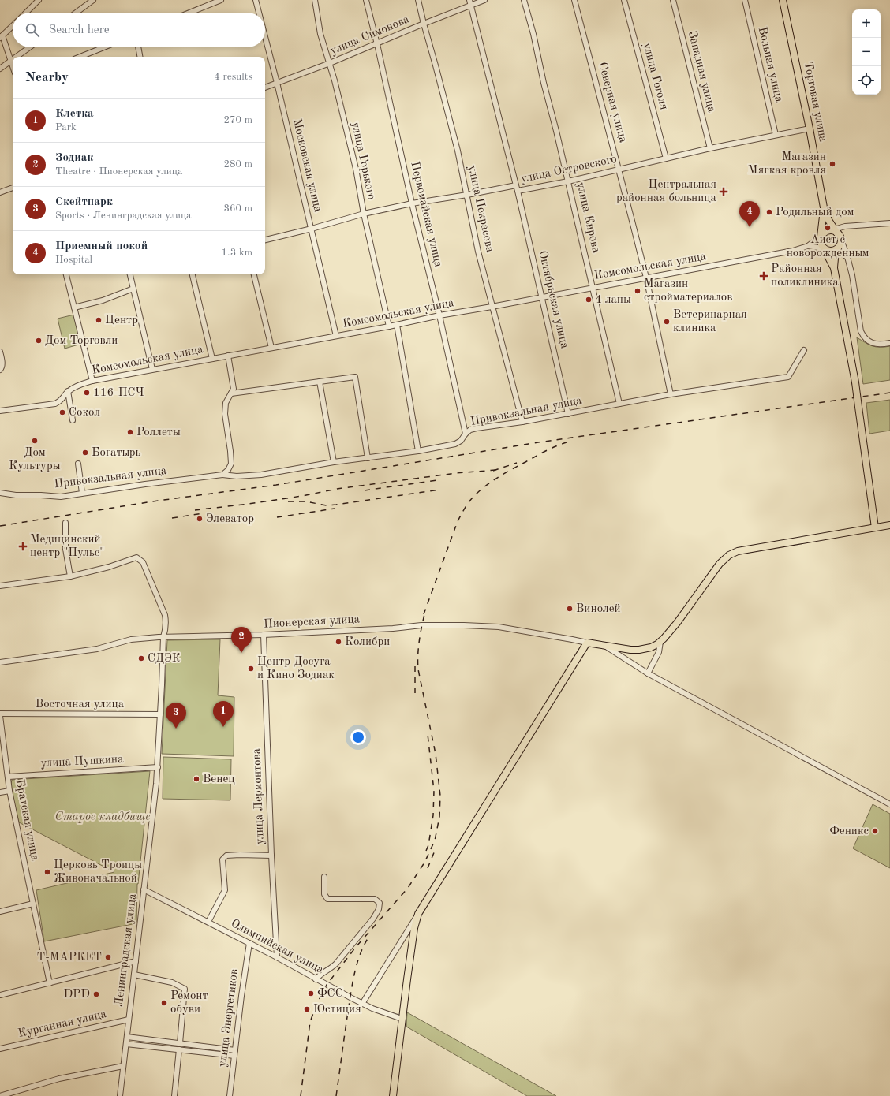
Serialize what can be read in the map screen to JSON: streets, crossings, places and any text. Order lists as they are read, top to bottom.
{
  "streets": {
    "main road": ["Торговая улица"],
    "street": [
      "улица Симонова",
      "Вольная улица",
      "Западная улица",
      "улица Гоголя",
      "Северная улица",
      "улица Горького",
      "Московская улица",
      "улица Островского",
      "улица Некрасова",
      "Первомайская улица",
      "улица Кирова",
      "Комсомольская улица",
      "Октябрьская улица",
      "Привокзальная улица",
      "Пионерская улица",
      "Восточная улица",
      "улица Пушкина",
      "улица Лермонтова",
      "Братская улица",
      "Олимпийская улица",
      "Ленинградская улица",
      "улица Энергетиков",
      "Курганная улица"
    ]
  },
  "crossings": [
    ["улица Симонова", "улица Горького"],
    ["улица Симонова", "Московская улица"],
    ["улица Симонова", "улица Некрасова"],
    ["улица Симонова", "Первомайская улица"],
    ["Вольная улица", "улица Островского"],
    ["Западная улица", "улица Островского"],
    ["улица Гоголя", "улица Островского"],
    ["Торговая улица", "улица Островского"],
    ["Торговая улица", "Комсомольская улица"],
    ["Северная улица", "улица Островского"],
    ["Северная улица", "Комсомольская улица"],
    ["Северная улица", "Привокзальная улица"],
    ["улица Горького", "улица Островского"],
    ["улица Горького", "Комсомольская улица"],
    ["Московская улица", "улица Островского"],
    ["Московская улица", "Комсомольская улица"],
    ["улица Островского", "улица Некрасова"],
    ["улица Островского", "Первомайская улица"],
    ["улица Островского", "улица Кирова"],
    ["улица Островского", "Октябрьская улица"],
    ["улица Некрасова", "Комсомольская улица"],
    ["улица Некрасова", "Привокзальная улица"],
    ["Первомайская улица", "Комсомольская улица"],
    ["Первомайская улица", "Привокзальная улица"],
    ["улица Кирова", "Комсомольская улица"],
    ["улица Кирова", "Привокзальная улица"],
    ["Комсомольская улица", "Октябрьская улица"],
    ["Октябрьская улица", "Привокзальная улица"],
    ["Пионерская улица", "улица Лермонтова"],
    ["Пионерская улица", "Ленинградская улица"],
    ["Восточная улица", "Ленинградская улица"],
    ["улица Пушкина", "Братская улица"],
    ["улица Пушкина", "Ленинградская улица"],
    ["улица Лермонтова", "Олимпийская улица"],
    ["Олимпийская улица", "Ленинградская улица"],
    ["Олимпийская улица", "улица Энергетиков"],
    ["Ленинградская улица", "Курганная улица"]
  ],
  "parks": ["Старое кладбище"],
  "places": {
    "other": [
      "Магазин Мягкая кровля",
      "Родильный дом",
      "Аист с новорожденным",
      "Магазин стройматериалов",
      "4 лапы",
      "Центр",
      "Ветеринарная клиника",
      "Дом Торговли",
      "116-ПСЧ",
      "Сокол",
      "Роллеты",
      "Дом Культуры",
      "Богатырь",
      "Элеватор",
      "Винолей",
      "Колибри",
      "СДЭК",
      "Центр Досуга и Кино Зодиак",
      "Венец",
      "Феникс",
      "Церковь Троицы Живоначальной",
      "Т-МАРКЕТ",
      "ФСС",
      "DPD",
      "Ремонт обуви",
      "Юстиция"
    ],
    "health": ["Центральная районная больница", "Районная поликлиника", "Медицинский центр \"Пульс\""]
  },
  "page": {
    "map_buttons": ["+", "−"],
    "search": "Search here",
    "heading": ["Nearby", "4 results"],
    "list": [
      {
        "mark": "1",
        "name": "Клетка",
        "note": "Park",
        "value": "270 m"
      },
      {
        "mark": "2",
        "name": "Зодиак",
        "note": "Theatre · Пионерская улица",
        "value": "280 m"
      },
      {
        "mark": "3",
        "name": "Скейтпарк",
        "note": "Sports · Ленинградская улица",
        "value": "360 m"
      },
      {
        "mark": "4",
        "name": "Приемный покой",
        "note": "Hospital",
        "value": "1.3 km"
      }
    ],
    "pins": [
      "4",
      "2",
      "1",
      "3"
    ]
  }
}
